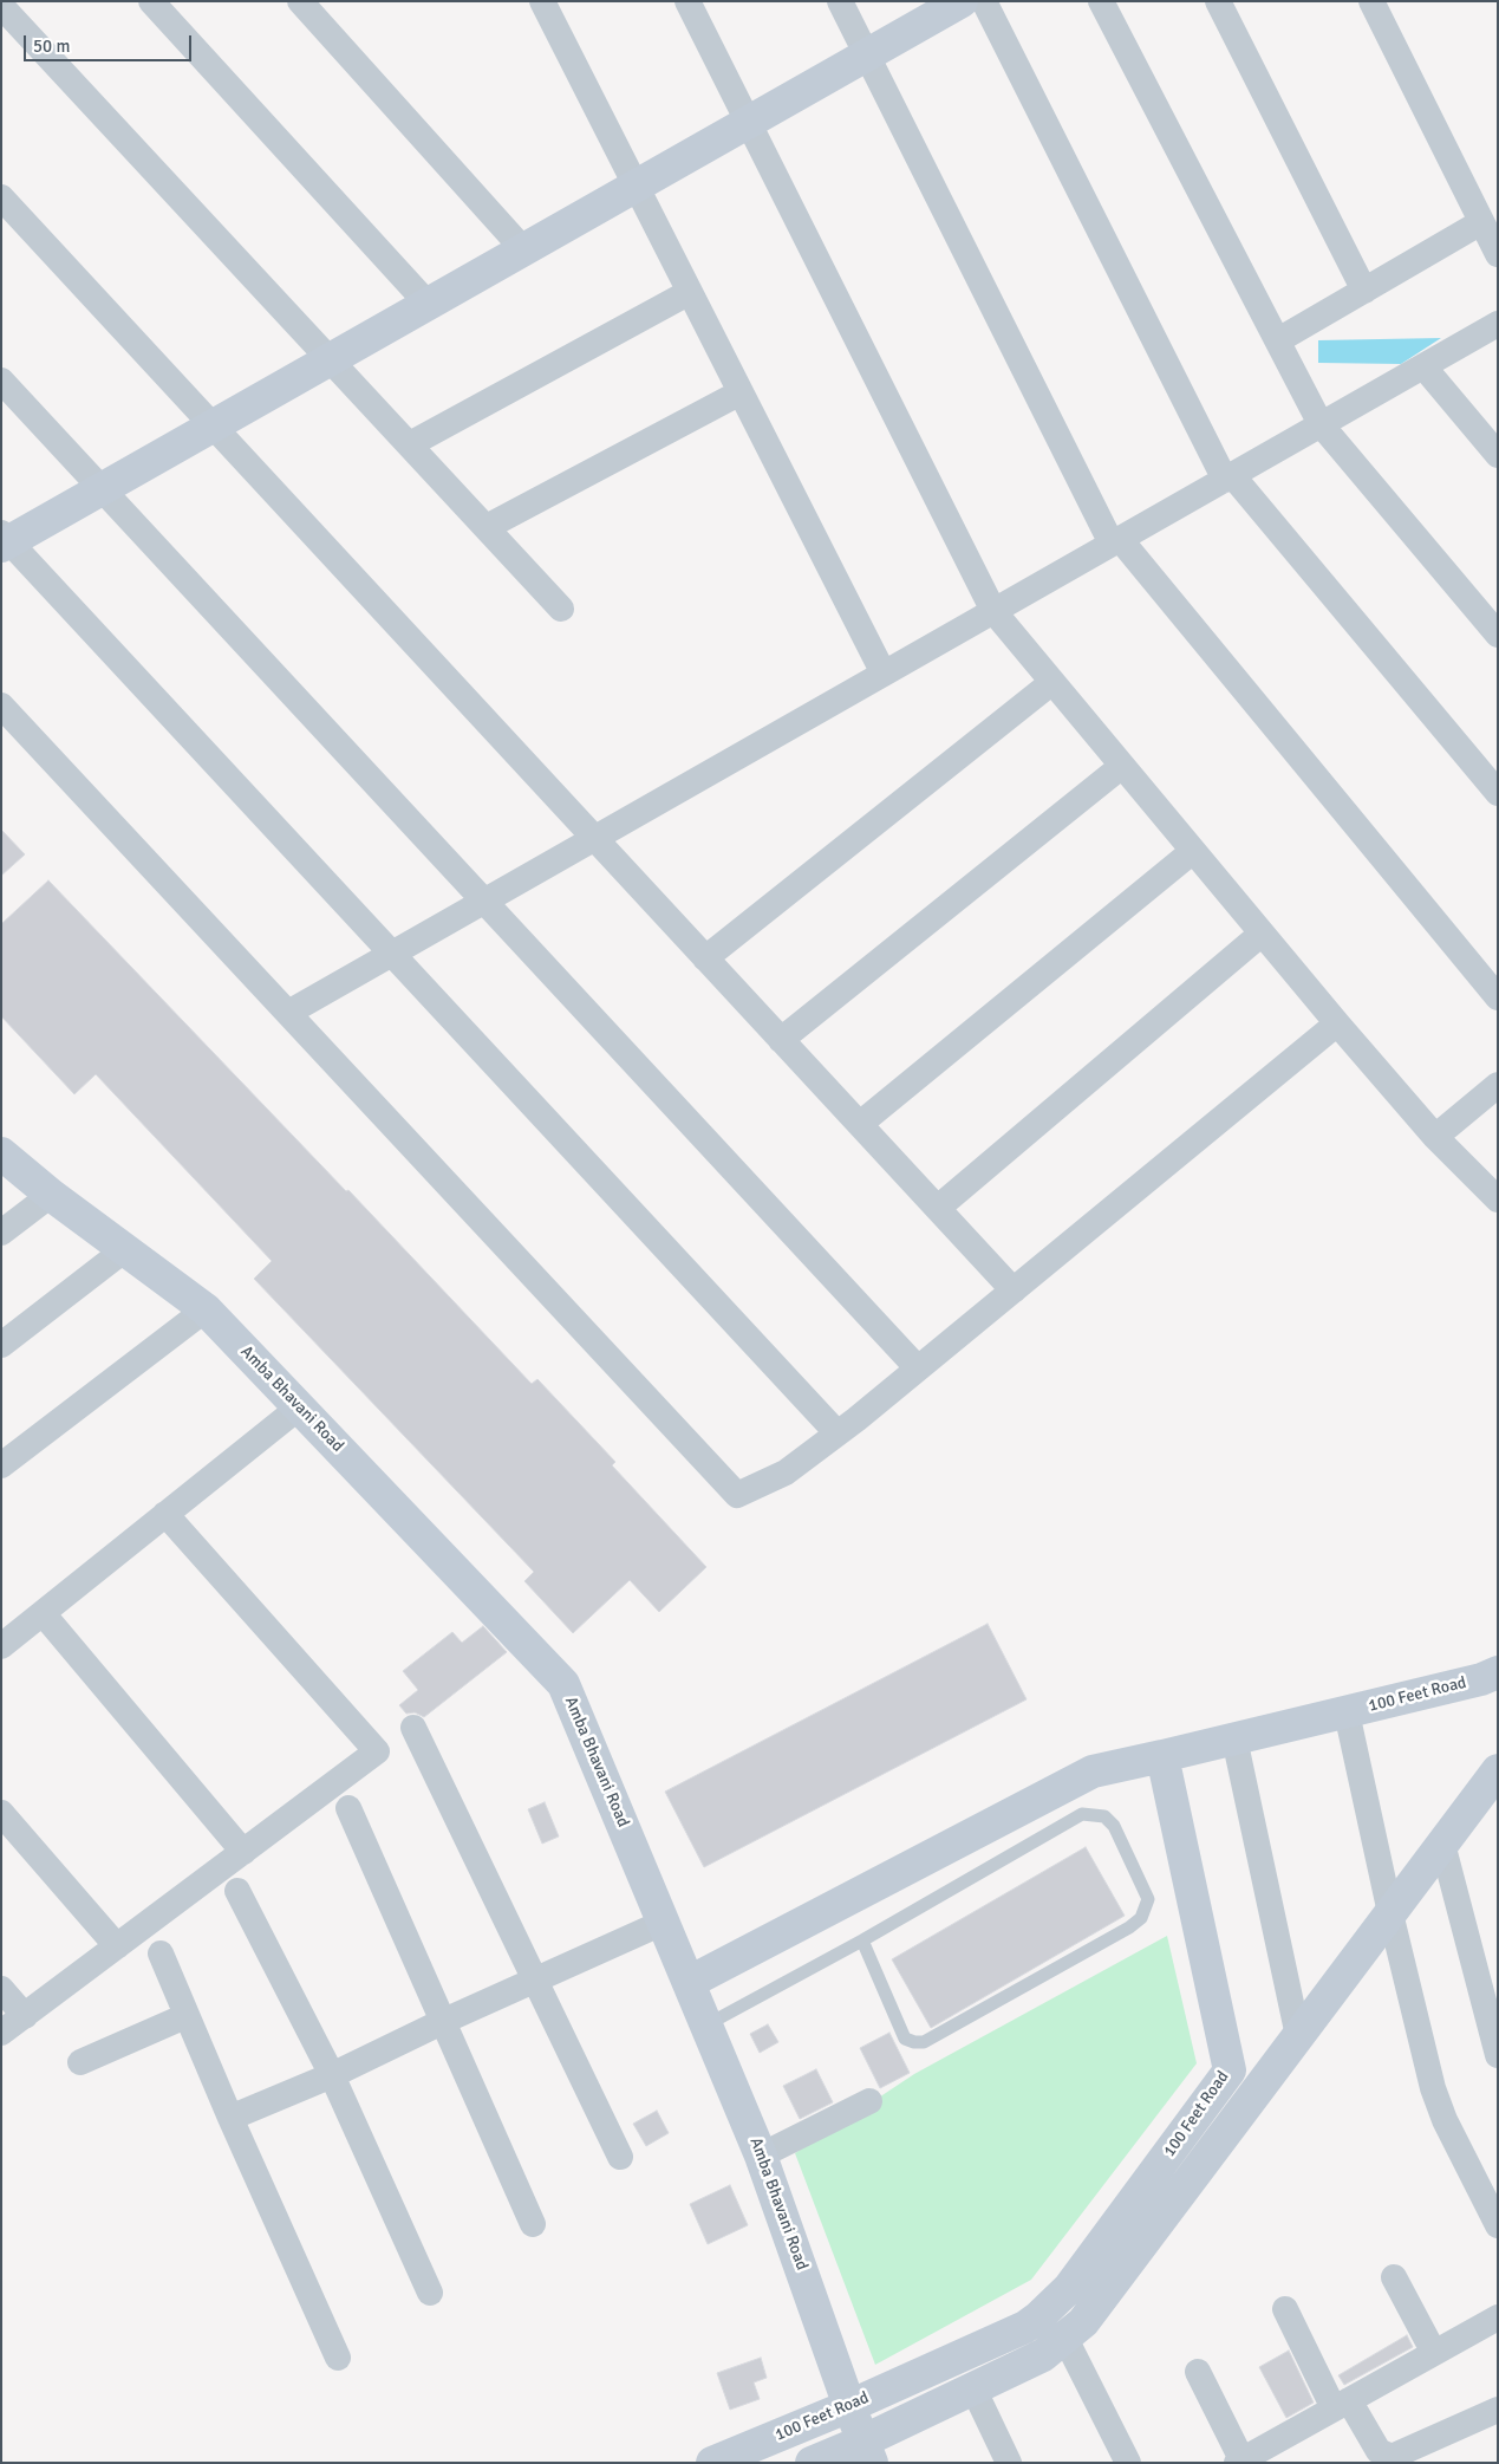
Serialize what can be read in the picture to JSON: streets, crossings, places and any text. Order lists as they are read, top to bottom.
{
  "streets": {
    "street": ["Amba Bhavani Road", "100 Feet Road"]
  },
  "crossings": [
    ["Amba Bhavani Road", "100 Feet Road"]
  ],
  "scale_bar": "50 m"
}
